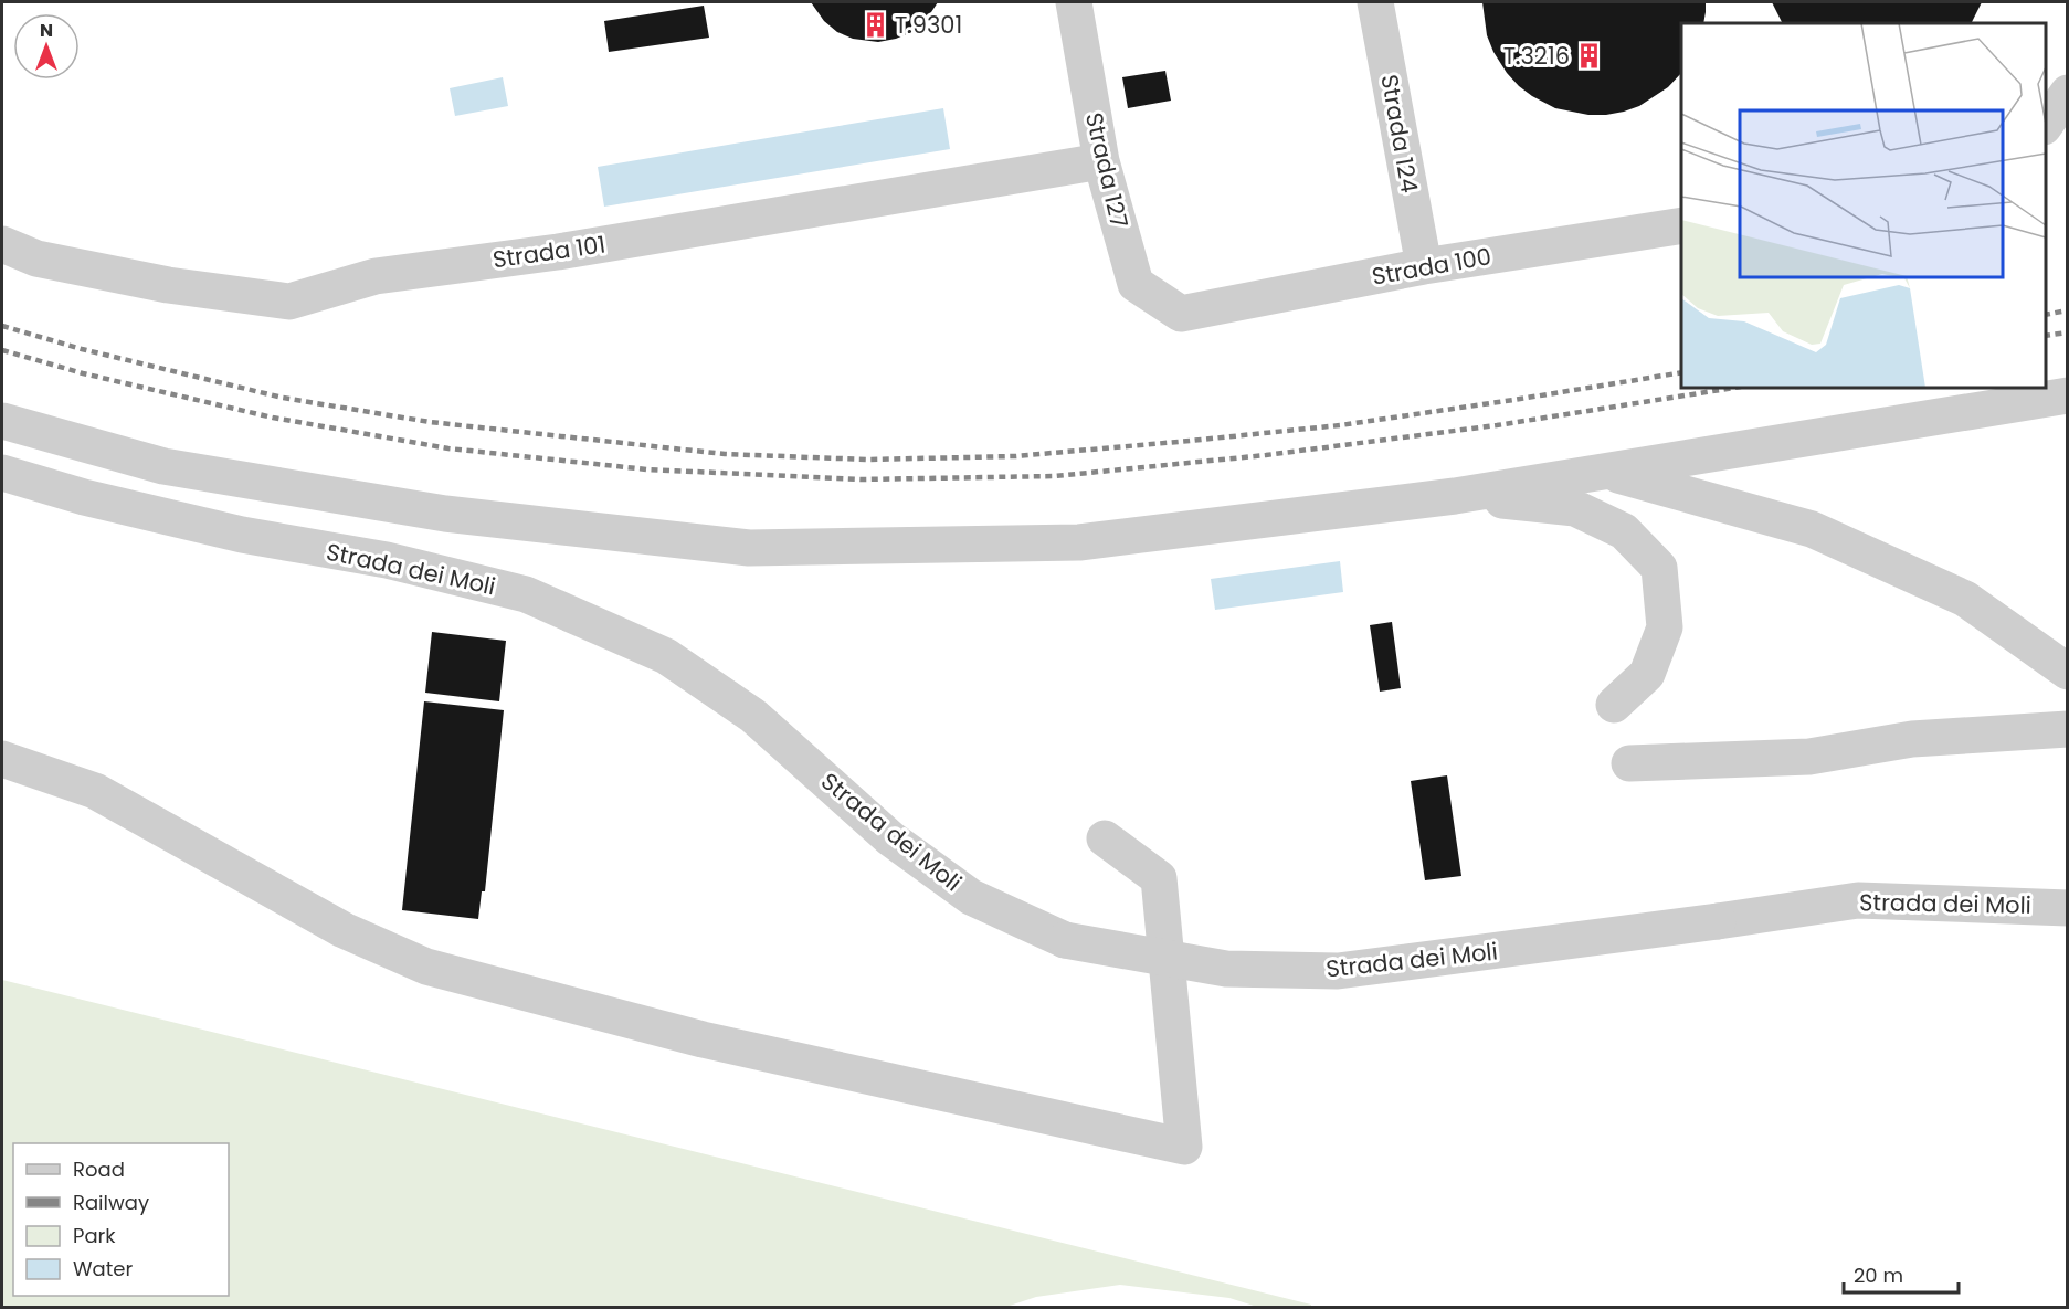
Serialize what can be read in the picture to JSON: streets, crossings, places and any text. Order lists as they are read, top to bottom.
{
  "streets": {
    "street": [
      "Strada 124",
      "Strada 127",
      "Strada 101",
      "Strada 100",
      "Strada dei Moli"
    ]
  },
  "crossings": [
    ["Strada 124", "Strada 100"],
    ["Strada 127", "Strada 101"],
    ["Strada 127", "Strada 100"]
  ],
  "places": {
    "building": ["T.9301", "T.3216"]
  },
  "legend": [
    "Road",
    "Railway",
    "Park",
    "Water"
  ],
  "scale_bar": "20 m",
  "north": "top"
}
